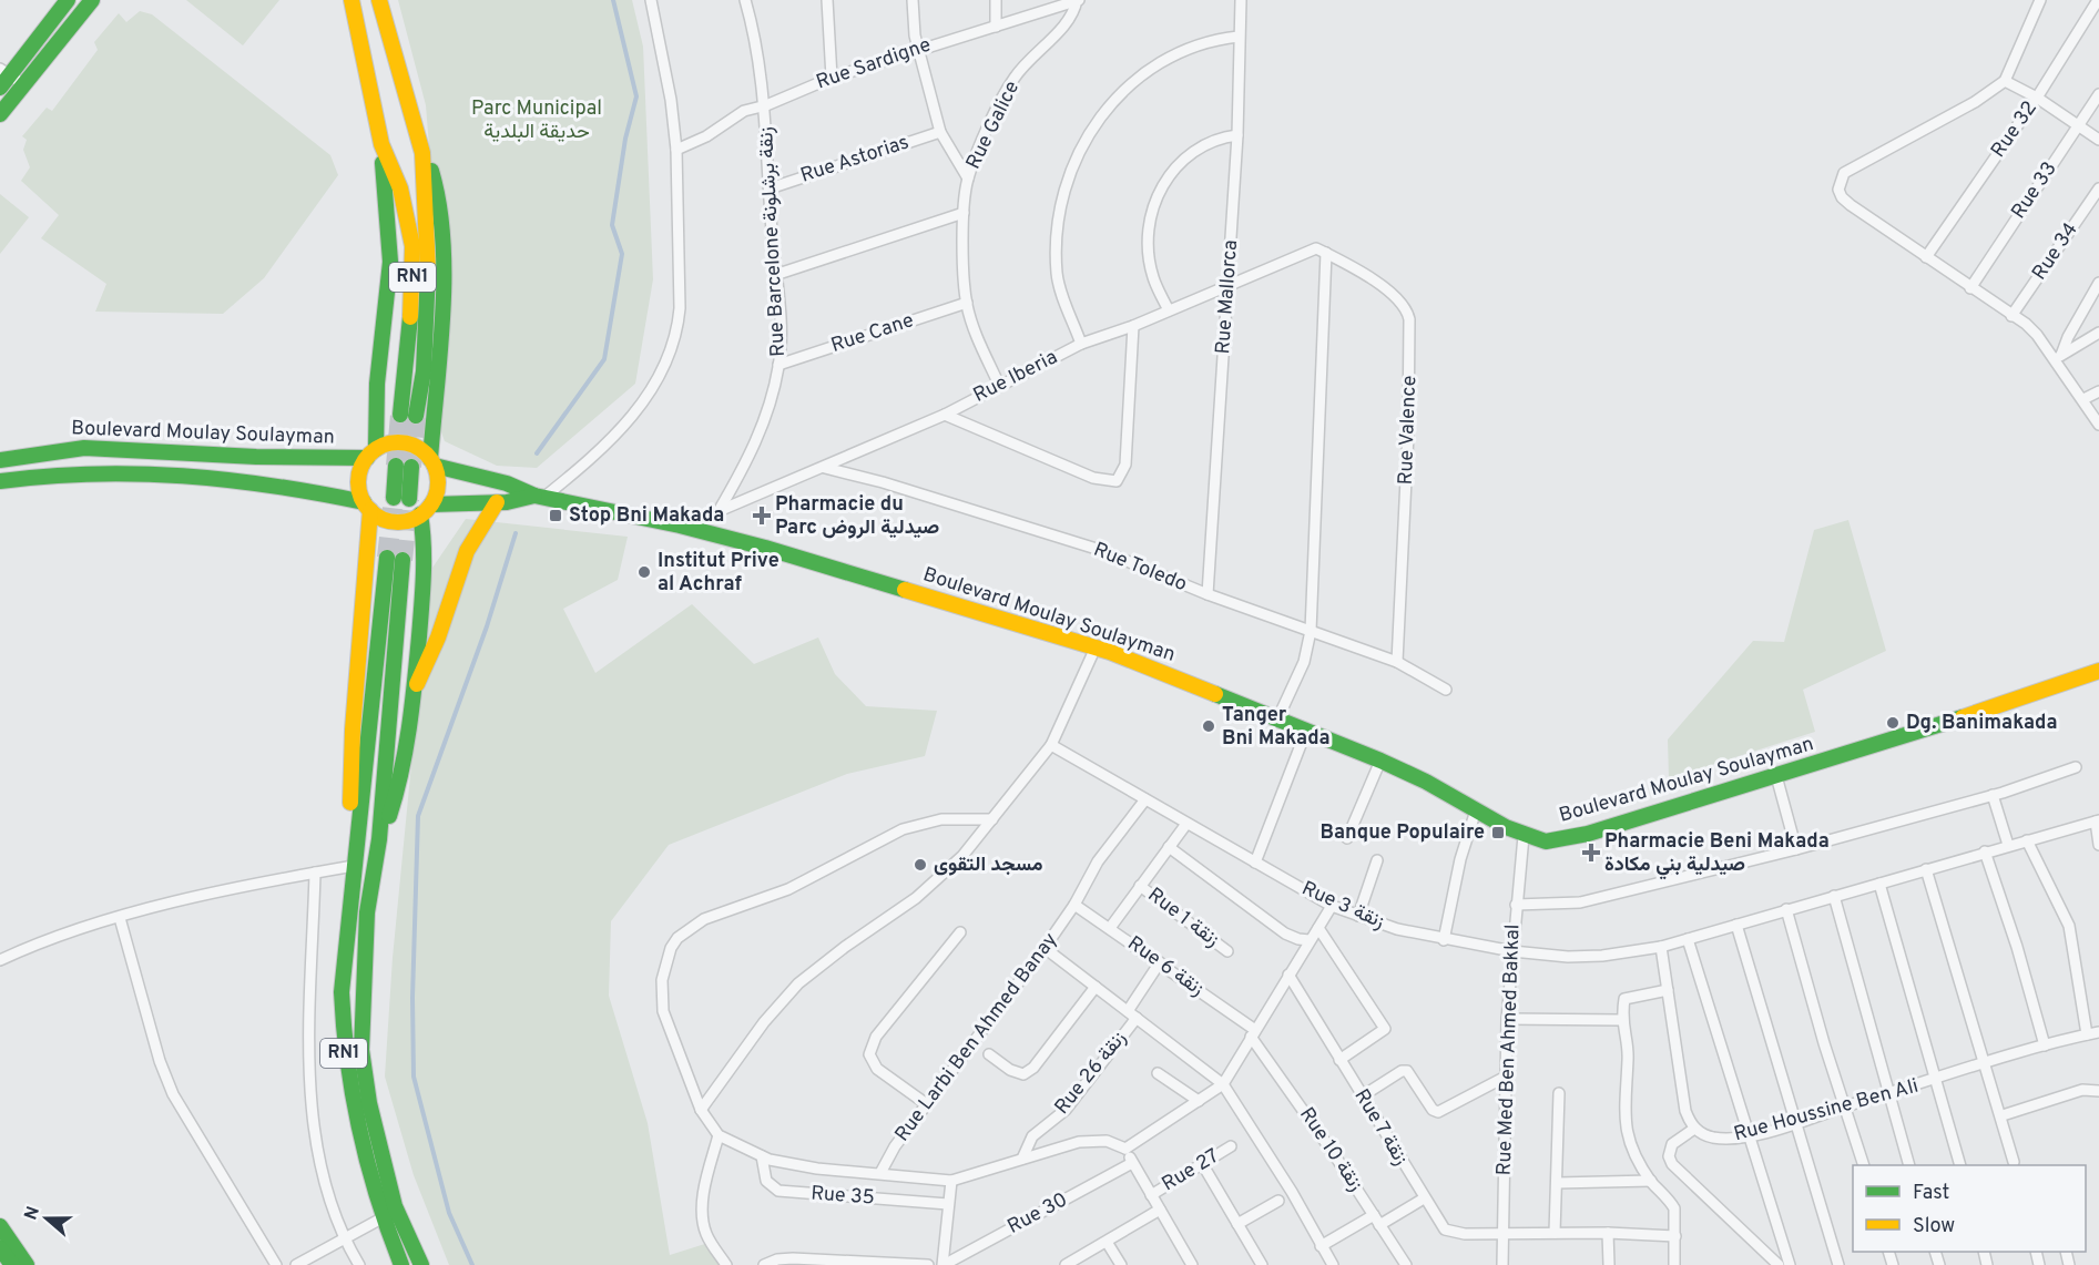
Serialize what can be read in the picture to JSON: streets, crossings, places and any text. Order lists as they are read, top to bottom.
{
  "streets": {
    "main road": ["RN1", "Boulevard Moulay Soulayman"],
    "street": [
      "Rue Sardigne",
      "Rue Galice",
      "Rue 32",
      "Rue Astorias",
      "Rue 33",
      "Rue Barcelone زنقة برشلونة",
      "Rue 34",
      "Rue Mallorca",
      "Rue Cane",
      "Rue Iberia",
      "Rue Valence",
      "Rue Toledo",
      "Rue 3 زنقة",
      "Rue 1 زنقة",
      "Rue 6 زنقة",
      "Rue Larbi Ben Ahmed Banay",
      "Rue Med Ben Ahmed Bakkal",
      "Rue 26 زنقة",
      "Rue Houssine Ben Ali",
      "Rue 7 زنقة",
      "Rue 10 زنقة",
      "Rue 27",
      "Rue 35",
      "Rue 30"
    ]
  },
  "crossings": [
    ["Rue Sardigne", "Rue Galice"],
    ["Rue Sardigne", "Rue Barcelone زنقة برشلونة"],
    ["Rue Galice", "Rue Cane"],
    ["Rue Galice", "Rue Iberia"],
    ["Rue Astorias", "Rue Barcelone زنقة برشلونة"],
    ["Rue Barcelone زنقة برشلونة", "Rue Cane"],
    ["Rue Barcelone زنقة برشلونة", "Rue Iberia"],
    ["Rue Mallorca", "Rue Iberia"],
    ["Rue Mallorca", "Rue Toledo"],
    ["Rue Iberia", "Rue Valence"],
    ["Rue Iberia", "Rue Toledo"],
    ["Rue Valence", "Rue Toledo"],
    ["Boulevard Moulay Soulayman", "Rue Med Ben Ahmed Bakkal"],
    ["Rue 3 زنقة", "Rue Larbi Ben Ahmed Banay"],
    ["Rue 3 زنقة", "Rue Med Ben Ahmed Bakkal"],
    ["Rue 6 زنقة", "Rue Larbi Ben Ahmed Banay"],
    ["Rue 6 زنقة", "Rue 26 زنقة"],
    ["Rue 6 زنقة", "Rue 10 زنقة"],
    ["Rue Med Ben Ahmed Bakkal", "Rue 7 زنقة"]
  ],
  "parks": ["Parc Municipal حديقة البلدية"],
  "places": {
    "transit": ["Stop Bni Makada", "Banque Populaire"],
    "health": ["Pharmacie du Parc صيدلية الروض", "Pharmacie Beni Makada صيدلية بني مكادة"],
    "other": [
      "Institut Prive al Achraf",
      "Dg. Banimakada",
      "Tanger Bni Makada",
      "مسجد التقوى"
    ]
  },
  "legend": ["Fast", "Slow"],
  "north": "left"
}
